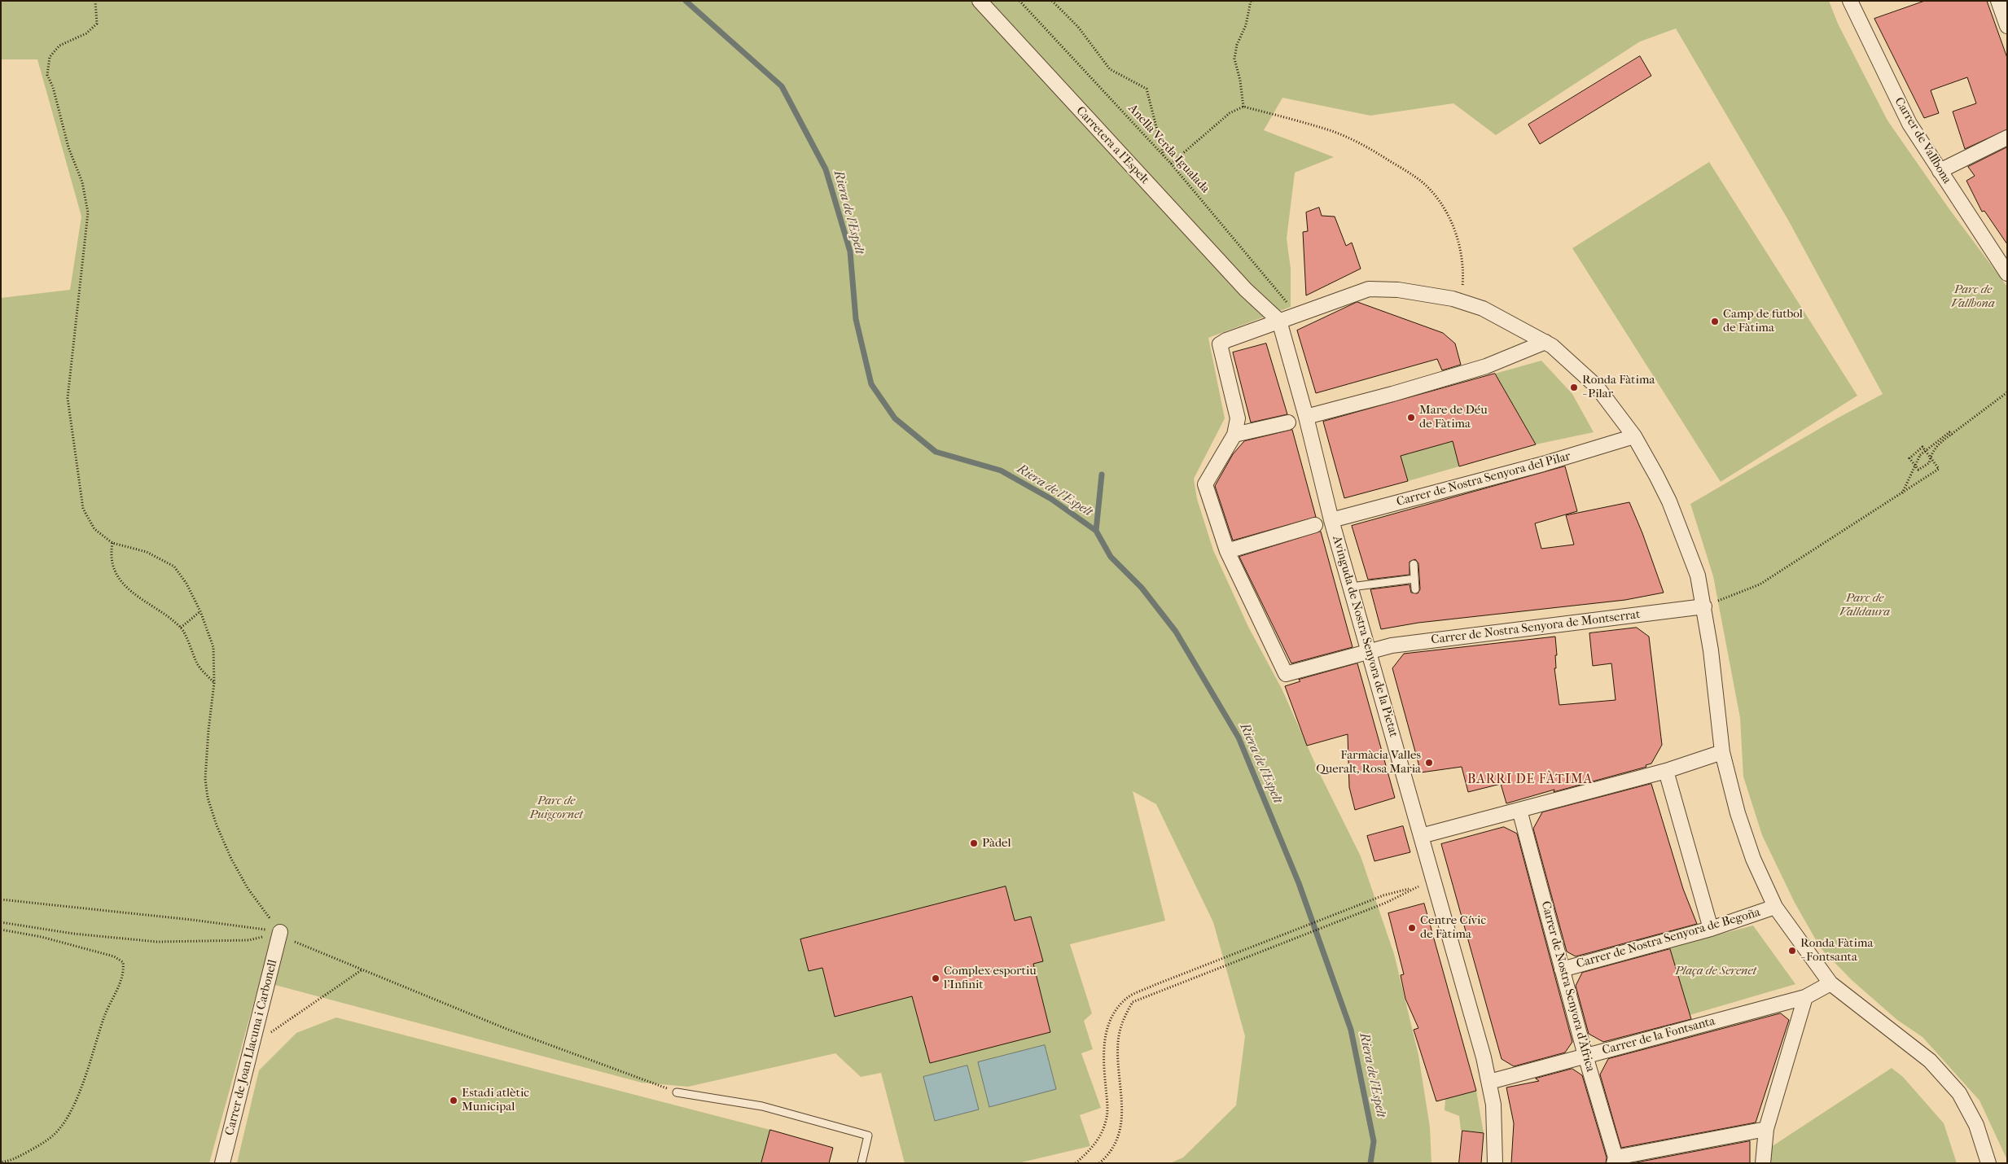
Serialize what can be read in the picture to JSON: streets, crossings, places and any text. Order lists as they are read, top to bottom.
{
  "streets": {
    "street": [
      "Carrer de Vallbona",
      "Carretera a l'Espelt",
      "Carrer de Nostra Senyora del Pilar",
      "Carrer de Nostra Senyora de Montserrat",
      "Avinguda de Nostra Senyora de la Pietat",
      "Carrer de Nostra Senyora de Begoña",
      "Carrer de Nostra Senyora d'Àfrica",
      "Carrer de la Fontsanta",
      "Carrer de Joan Llacuna i Carbonell"
    ],
    "path": ["Anella Verda Igualada"]
  },
  "crossings": [
    ["Carretera a l'Espelt", "Avinguda de Nostra Senyora de la Pietat"],
    ["Carrer de Nostra Senyora del Pilar", "Avinguda de Nostra Senyora de la Pietat"],
    ["Carrer de Nostra Senyora de Montserrat", "Avinguda de Nostra Senyora de la Pietat"],
    ["Avinguda de Nostra Senyora de la Pietat", "Carrer de la Fontsanta"],
    ["Carrer de Nostra Senyora de Begoña", "Carrer de Nostra Senyora d'Àfrica"],
    ["Carrer de Nostra Senyora d'Àfrica", "Carrer de la Fontsanta"]
  ],
  "districts": ["BARRI DE FÀTIMA"],
  "water": ["Riera de l'Espelt"],
  "parks": [
    "Parc de Vallbona",
    "Parc de Valldaura",
    "Parc de Puigcornet",
    "Plaça de Serenet"
  ],
  "places": [
    "Camp de futbol de Fàtima",
    "Ronda Fàtima - Pilar",
    "Mare de Déu de Fàtima",
    "Farmàcia Valles Queralt, Rosa Maria",
    "Pàdel",
    "Centre Cívic de Fàtima",
    "Ronda Fàtima - Fontsanta",
    "Complex esportiu l'Infinit",
    "Estadi atlètic Municipal"
  ]
}
